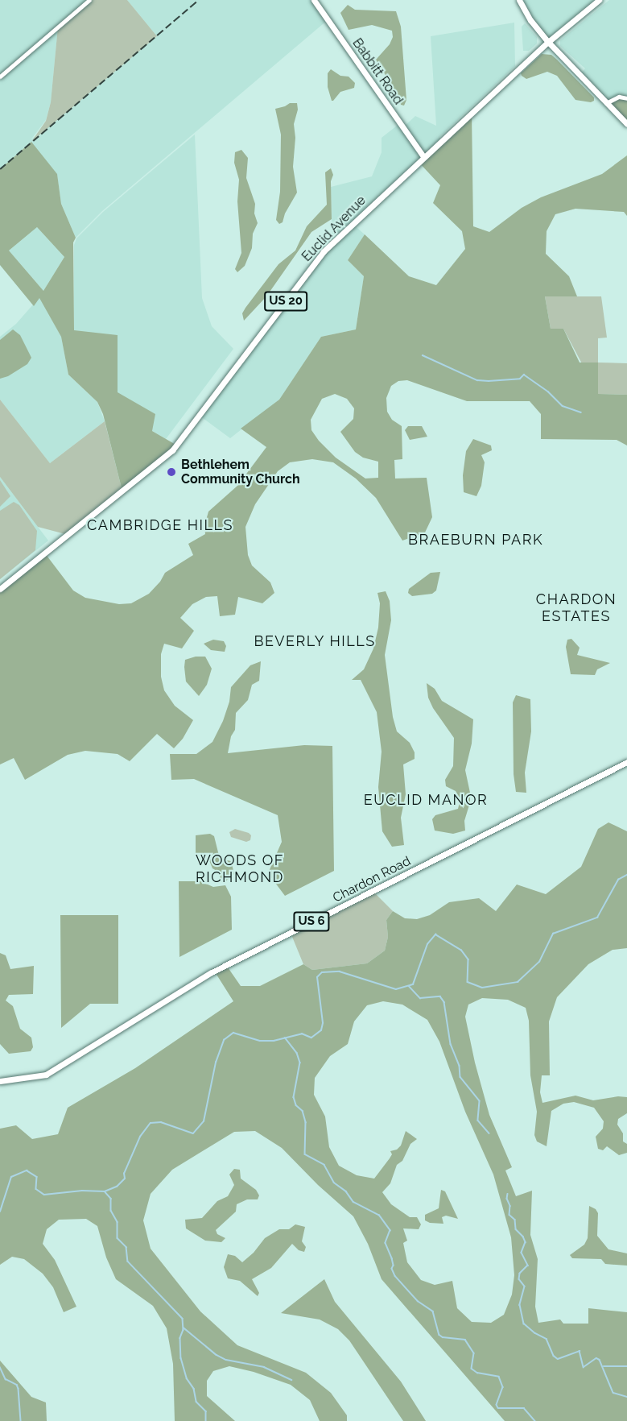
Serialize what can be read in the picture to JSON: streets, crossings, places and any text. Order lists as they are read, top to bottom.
{
  "streets": {
    "main road": [
      "Babbitt Road",
      "Euclid Avenue",
      "US 20",
      "Chardon Road",
      "US 6"
    ]
  },
  "crossings": [
    ["Babbitt Road", "Euclid Avenue"]
  ],
  "districts": [
    "CAMBRIDGE HILLS",
    "BRAEBURN PARK",
    "CHARDON ESTATES",
    "BEVERLY HILLS",
    "EUCLID MANOR",
    "WOODS OF RICHMOND"
  ],
  "places": ["Bethlehem Community Church"]
}
